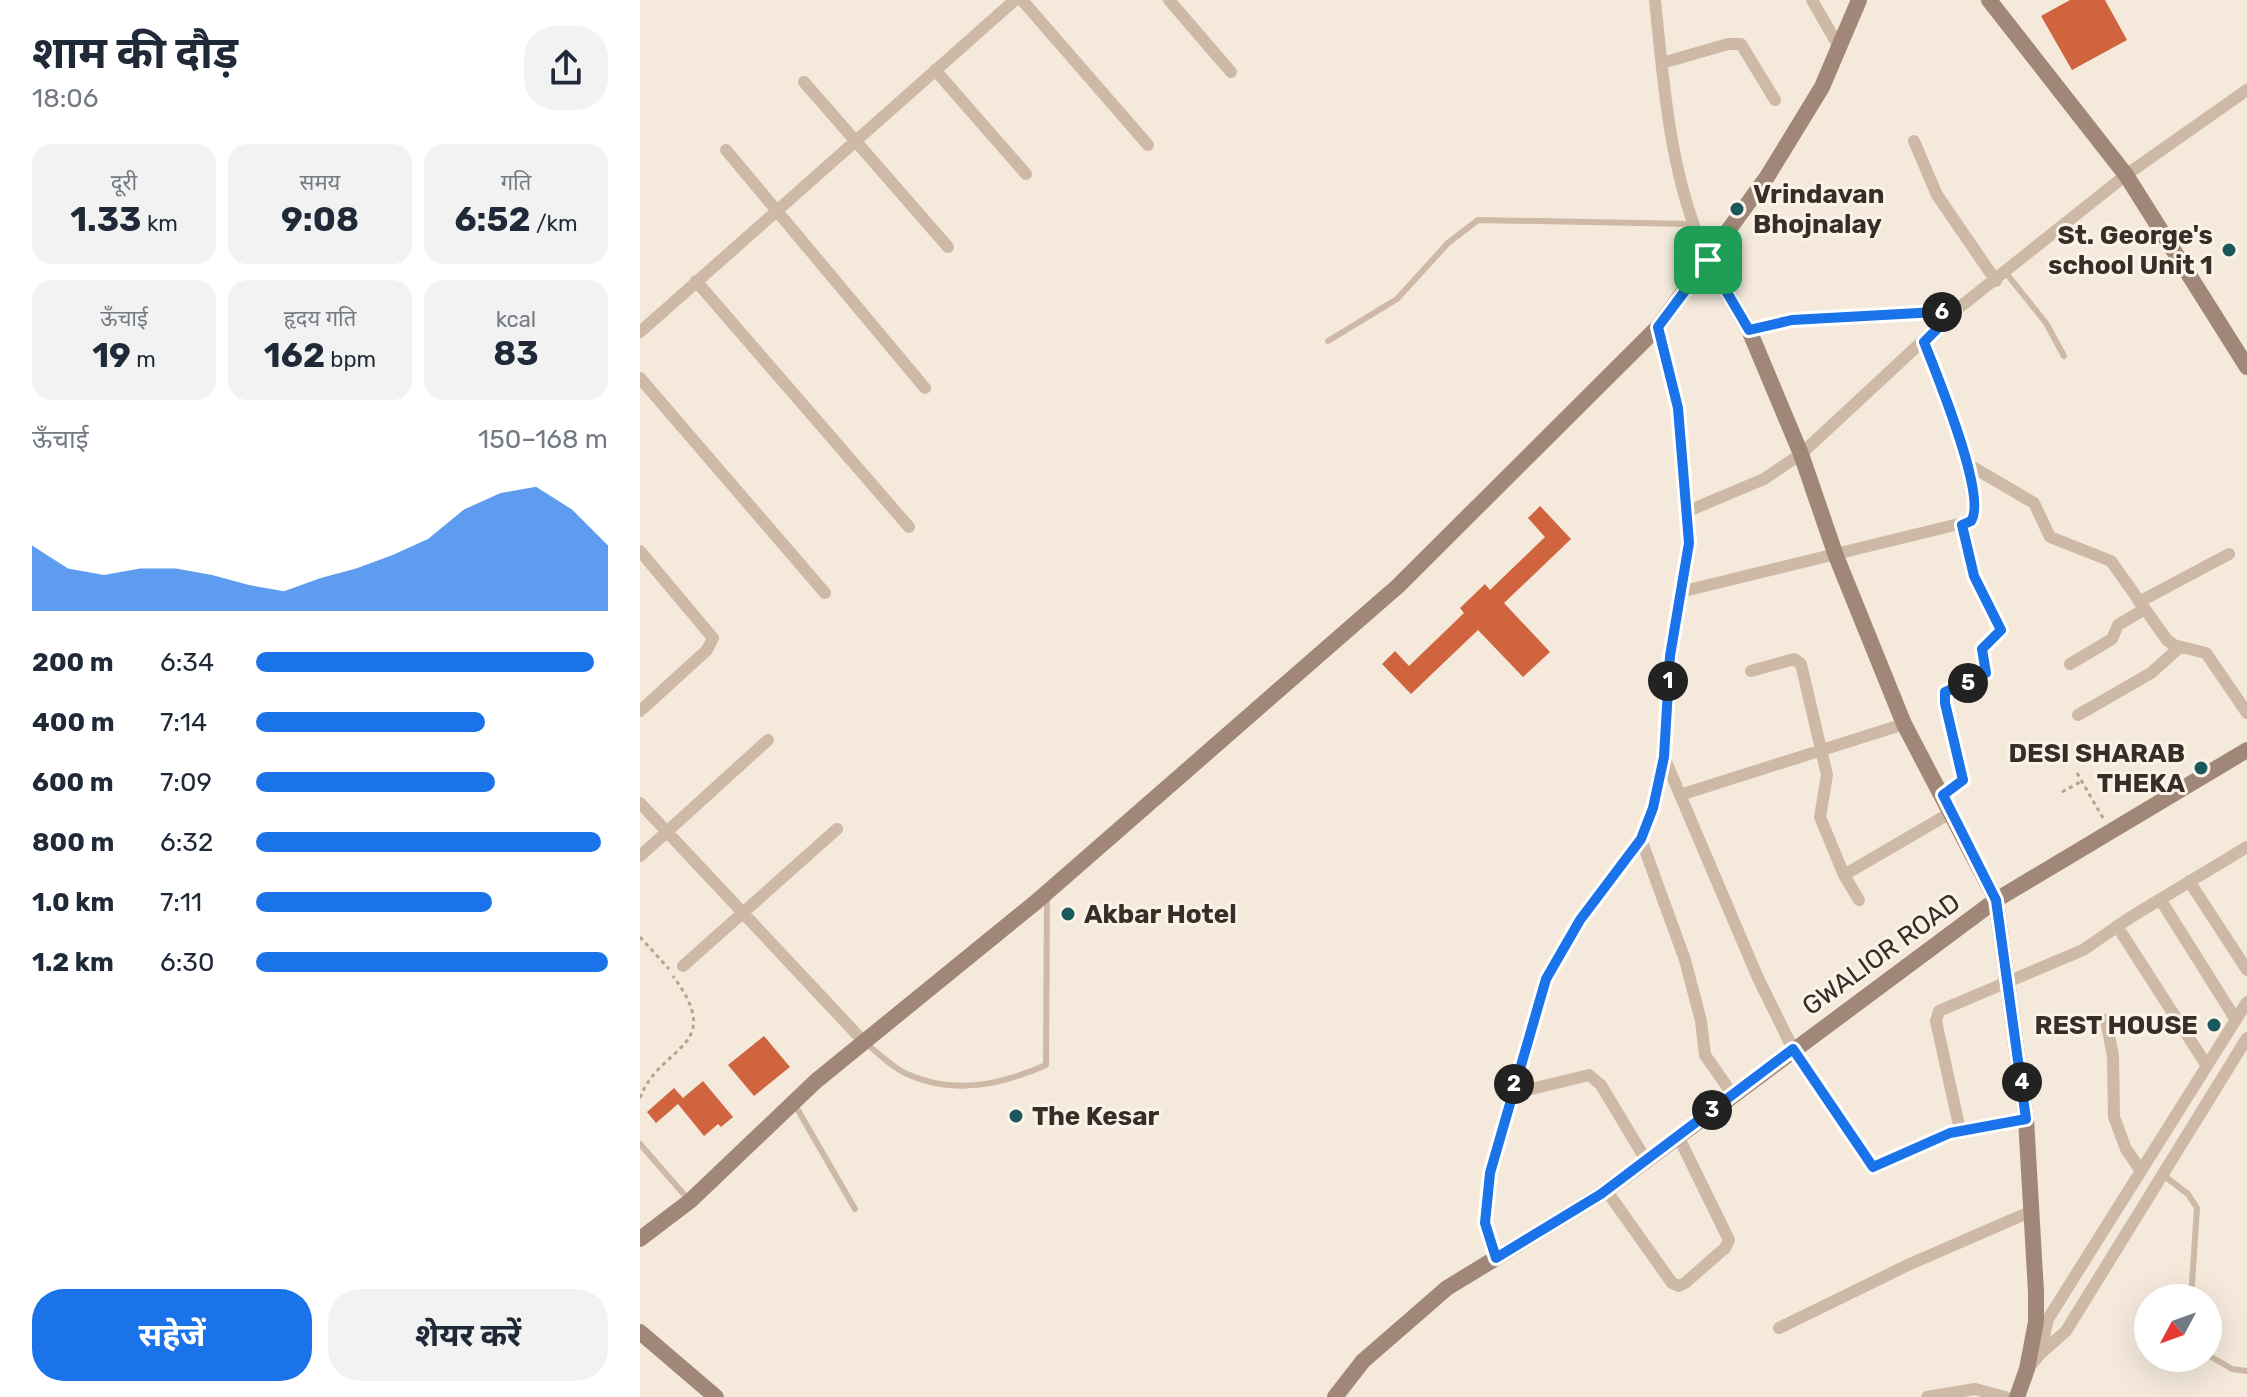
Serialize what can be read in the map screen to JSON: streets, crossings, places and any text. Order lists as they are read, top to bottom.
{
  "streets": {
    "main road": ["GWALIOR ROAD"]
  },
  "places": [
    "Vrindavan Bhojnalay",
    "St. George's school Unit 1",
    "DESI SHARAB THEKA",
    "Akbar Hotel",
    "REST HOUSE",
    "The Kesar"
  ],
  "north": "bottom left",
  "page": {
    "heading": ["शाम की दौड़", "18:06"],
    "stats": [
      ["दूरी", "1.33 km"],
      ["समय", "9:08"],
      ["गति", "6:52 /km"],
      ["ऊँचाई", "19 m"],
      ["हृदय गति", "162 bpm"],
      ["kcal", "83"]
    ],
    "pins": [
      "6",
      "1",
      "5",
      "4",
      "2",
      "3"
    ],
    "chart": ["ऊँचाई", "150–168 m"],
    "list": [
      {
        "name": "200 m",
        "note": "6:34"
      },
      {
        "name": "400 m",
        "note": "7:14"
      },
      {
        "name": "600 m",
        "note": "7:09"
      },
      {
        "name": "800 m",
        "note": "6:32"
      },
      {
        "name": "1.0 km",
        "note": "7:11"
      },
      {
        "name": "1.2 km",
        "note": "6:30"
      }
    ],
    "buttons": ["सहेजें", "शेयर करें"]
  }
}
